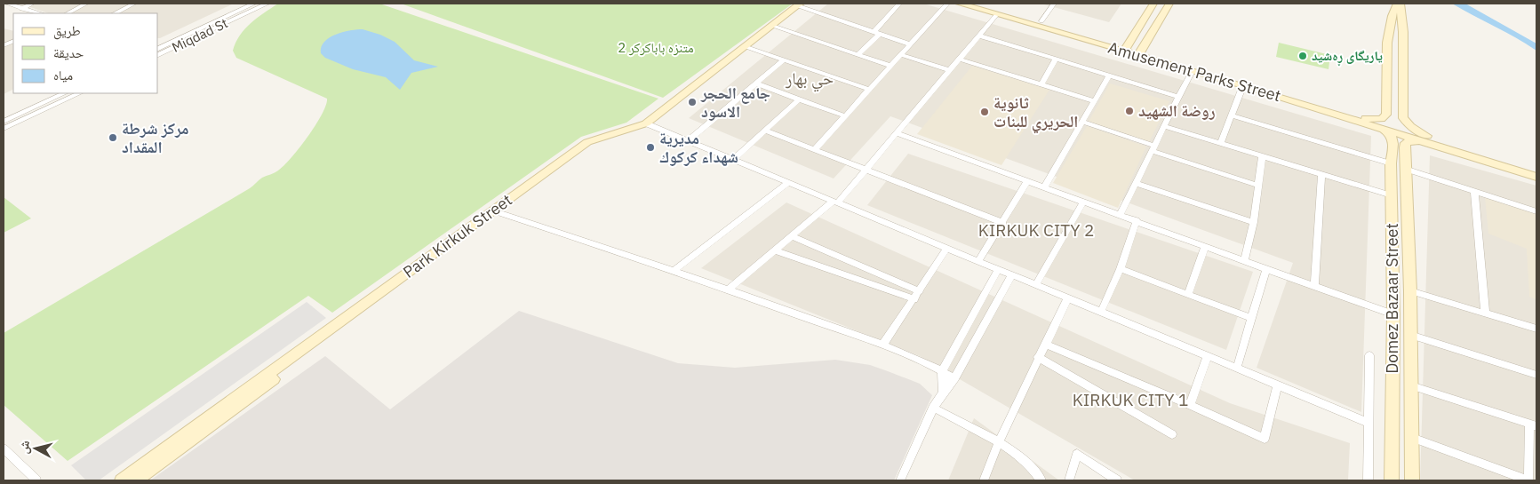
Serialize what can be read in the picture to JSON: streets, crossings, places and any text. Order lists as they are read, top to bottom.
{
  "streets": {
    "main road": ["Amusement Parks Street", "Park Kirkuk Street", "Domez Bazaar Street"],
    "street": ["Miqdad St"]
  },
  "districts": ["حي بهار", "KIRKUK CITY 2", "KIRKUK CITY 1"],
  "parks": ["متنزه باباكركر 2"],
  "places": [
    "یاریگای ڕەشید",
    "جامع الحجر الاسود",
    "روضة الشهيد",
    "ثانوية الحريري للبنات",
    "مركز شرطة المقداد",
    "مديرية شهداء كركوك"
  ],
  "legend": ["طريق", "حديقة", "مياه"],
  "north": "left"
}
